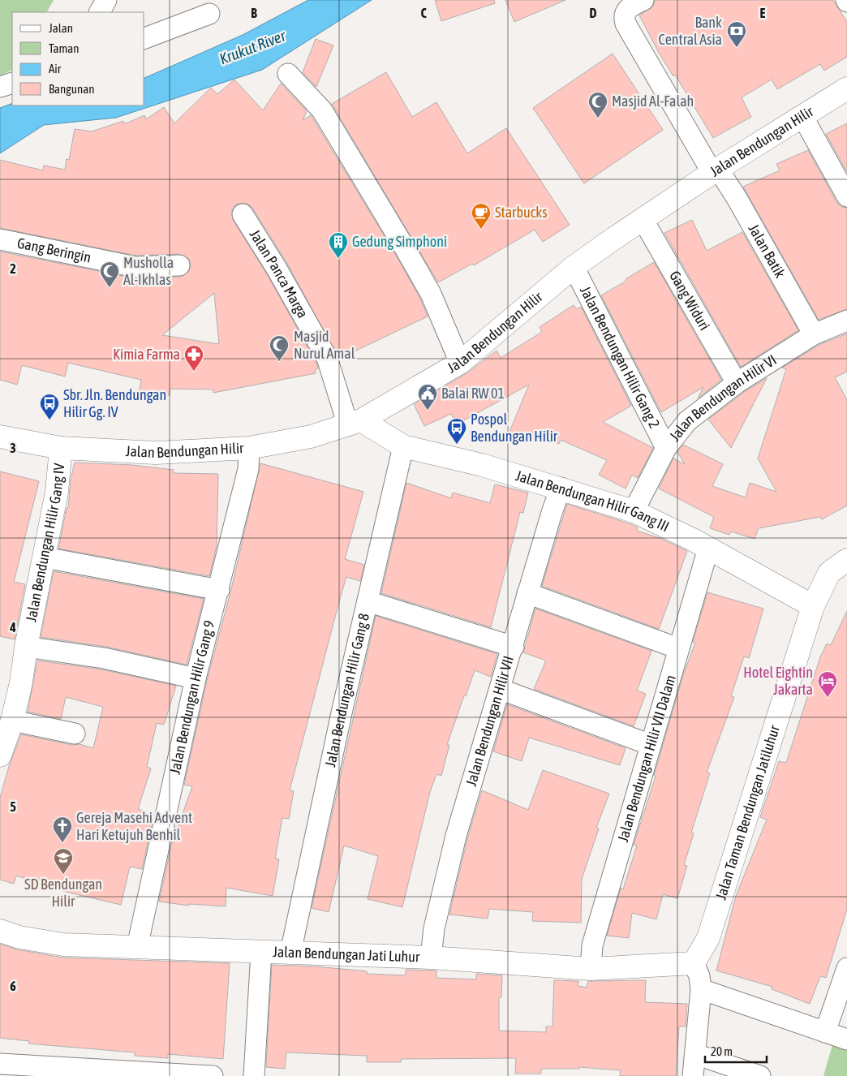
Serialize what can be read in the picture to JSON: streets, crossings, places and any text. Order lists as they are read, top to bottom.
{
  "streets": {
    "street": [
      "Jalan Bendungan Hilir",
      "Gang Beringin",
      "Jalan Batik",
      "Jalan Panca Marga",
      "Gang Widuri",
      "Jalan Bendungan Hilir Gang 2",
      "Jalan Bendungan Hilir VI",
      "Jalan Bendungan Hilir Gang III",
      "Jalan Bendungan Hilir Gang IV",
      "Jalan Bendungan Hilir Gang 8",
      "Jalan Bendungan Hilir Gang 9",
      "Jalan Bendungan Hilir VII",
      "Jalan Bendungan Hilir VII Dalam",
      "Jalan Taman Bendungan Jatiluhur",
      "Jalan Bendungan Jati Luhur"
    ]
  },
  "crossings": [
    ["Jalan Bendungan Hilir", "Jalan Batik"],
    ["Jalan Bendungan Hilir", "Jalan Panca Marga"],
    ["Jalan Bendungan Hilir", "Gang Widuri"],
    ["Jalan Bendungan Hilir", "Jalan Bendungan Hilir Gang 2"],
    ["Jalan Bendungan Hilir", "Jalan Bendungan Hilir Gang III"],
    ["Jalan Bendungan Hilir", "Jalan Bendungan Hilir Gang IV"],
    ["Jalan Bendungan Hilir", "Jalan Bendungan Hilir Gang 9"],
    ["Jalan Batik", "Jalan Bendungan Hilir VI"],
    ["Jalan Panca Marga", "Jalan Bendungan Hilir Gang III"],
    ["Gang Widuri", "Jalan Bendungan Hilir VI"],
    ["Jalan Bendungan Hilir Gang 2", "Jalan Bendungan Hilir VI"],
    ["Jalan Bendungan Hilir VI", "Jalan Bendungan Hilir Gang III"],
    ["Jalan Bendungan Hilir Gang III", "Jalan Bendungan Hilir Gang 8"],
    ["Jalan Bendungan Hilir Gang III", "Jalan Bendungan Hilir VII"],
    ["Jalan Bendungan Hilir Gang III", "Jalan Bendungan Hilir VII Dalam"],
    ["Jalan Bendungan Hilir Gang III", "Jalan Taman Bendungan Jatiluhur"],
    ["Jalan Bendungan Hilir Gang 8", "Jalan Bendungan Jati Luhur"],
    ["Jalan Bendungan Hilir Gang 9", "Jalan Bendungan Jati Luhur"],
    ["Jalan Bendungan Hilir VII", "Jalan Bendungan Jati Luhur"],
    ["Jalan Bendungan Hilir VII Dalam", "Jalan Bendungan Jati Luhur"],
    ["Jalan Taman Bendungan Jatiluhur", "Jalan Bendungan Jati Luhur"]
  ],
  "water": ["Krukut River"],
  "places": {
    "bank": ["Bank Central Asia"],
    "mosque": ["Masjid Al-Falah", "Musholla Al-Ikhlas", "Masjid Nurul Amal"],
    "cafe": ["Starbucks"],
    "building": ["Gedung Simphoni"],
    "pharmacy": ["Kimia Farma"],
    "public building": ["Balai RW 01"],
    "bus stop": ["Sbr. Jln. Bendungan Hilir Gg. IV", "Pospol Bendungan Hilir"],
    "hotel": ["Hotel Eightin Jakarta"],
    "church": ["Gereja Masehi Advent Hari Ketujuh Benhil"],
    "school or university": ["SD Bendungan Hilir"]
  },
  "legend": [
    "Jalan",
    "Taman",
    "Air",
    "Bangunan"
  ],
  "scale_bar": "20 m",
  "grid": {
    "columns": [
      "B",
      "C",
      "D",
      "E"
    ],
    "rows": [
      "2",
      "3",
      "4",
      "5",
      "6"
    ]
  }
}
